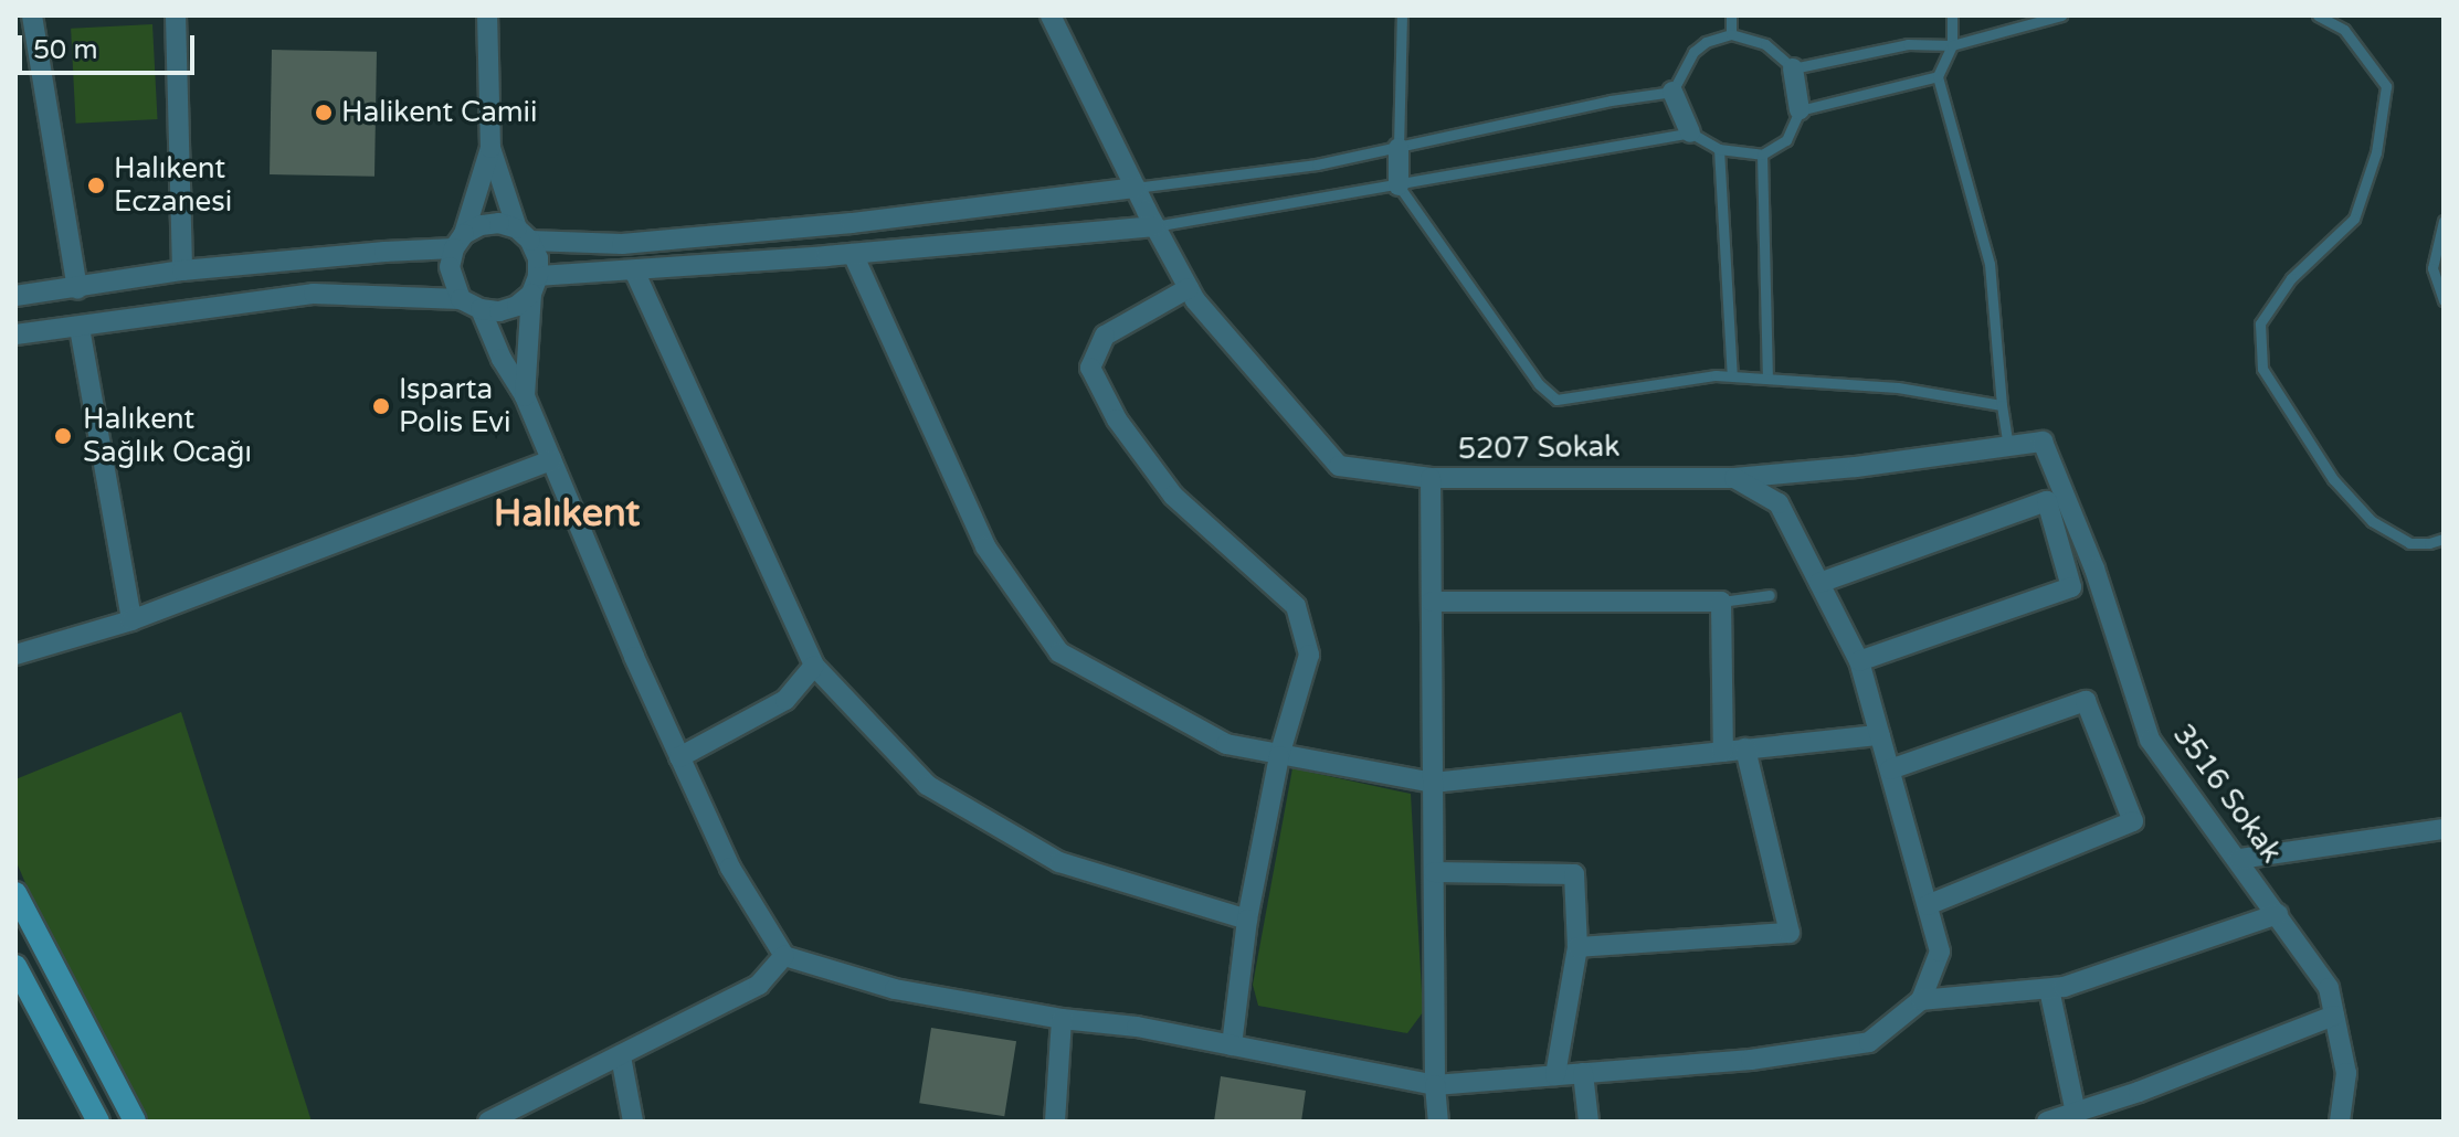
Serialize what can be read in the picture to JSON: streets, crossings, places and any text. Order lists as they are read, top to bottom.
{
  "streets": {
    "street": ["5207 Sokak", "3516 Sokak"]
  },
  "crossings": [
    ["5207 Sokak", "3516 Sokak"]
  ],
  "districts": ["Halıkent"],
  "places": [
    "Halikent Camii",
    "Halıkent Eczanesi",
    "Isparta Polis Evi",
    "Halıkent Sağlık Ocağı"
  ],
  "scale_bar": "50 m"
}
